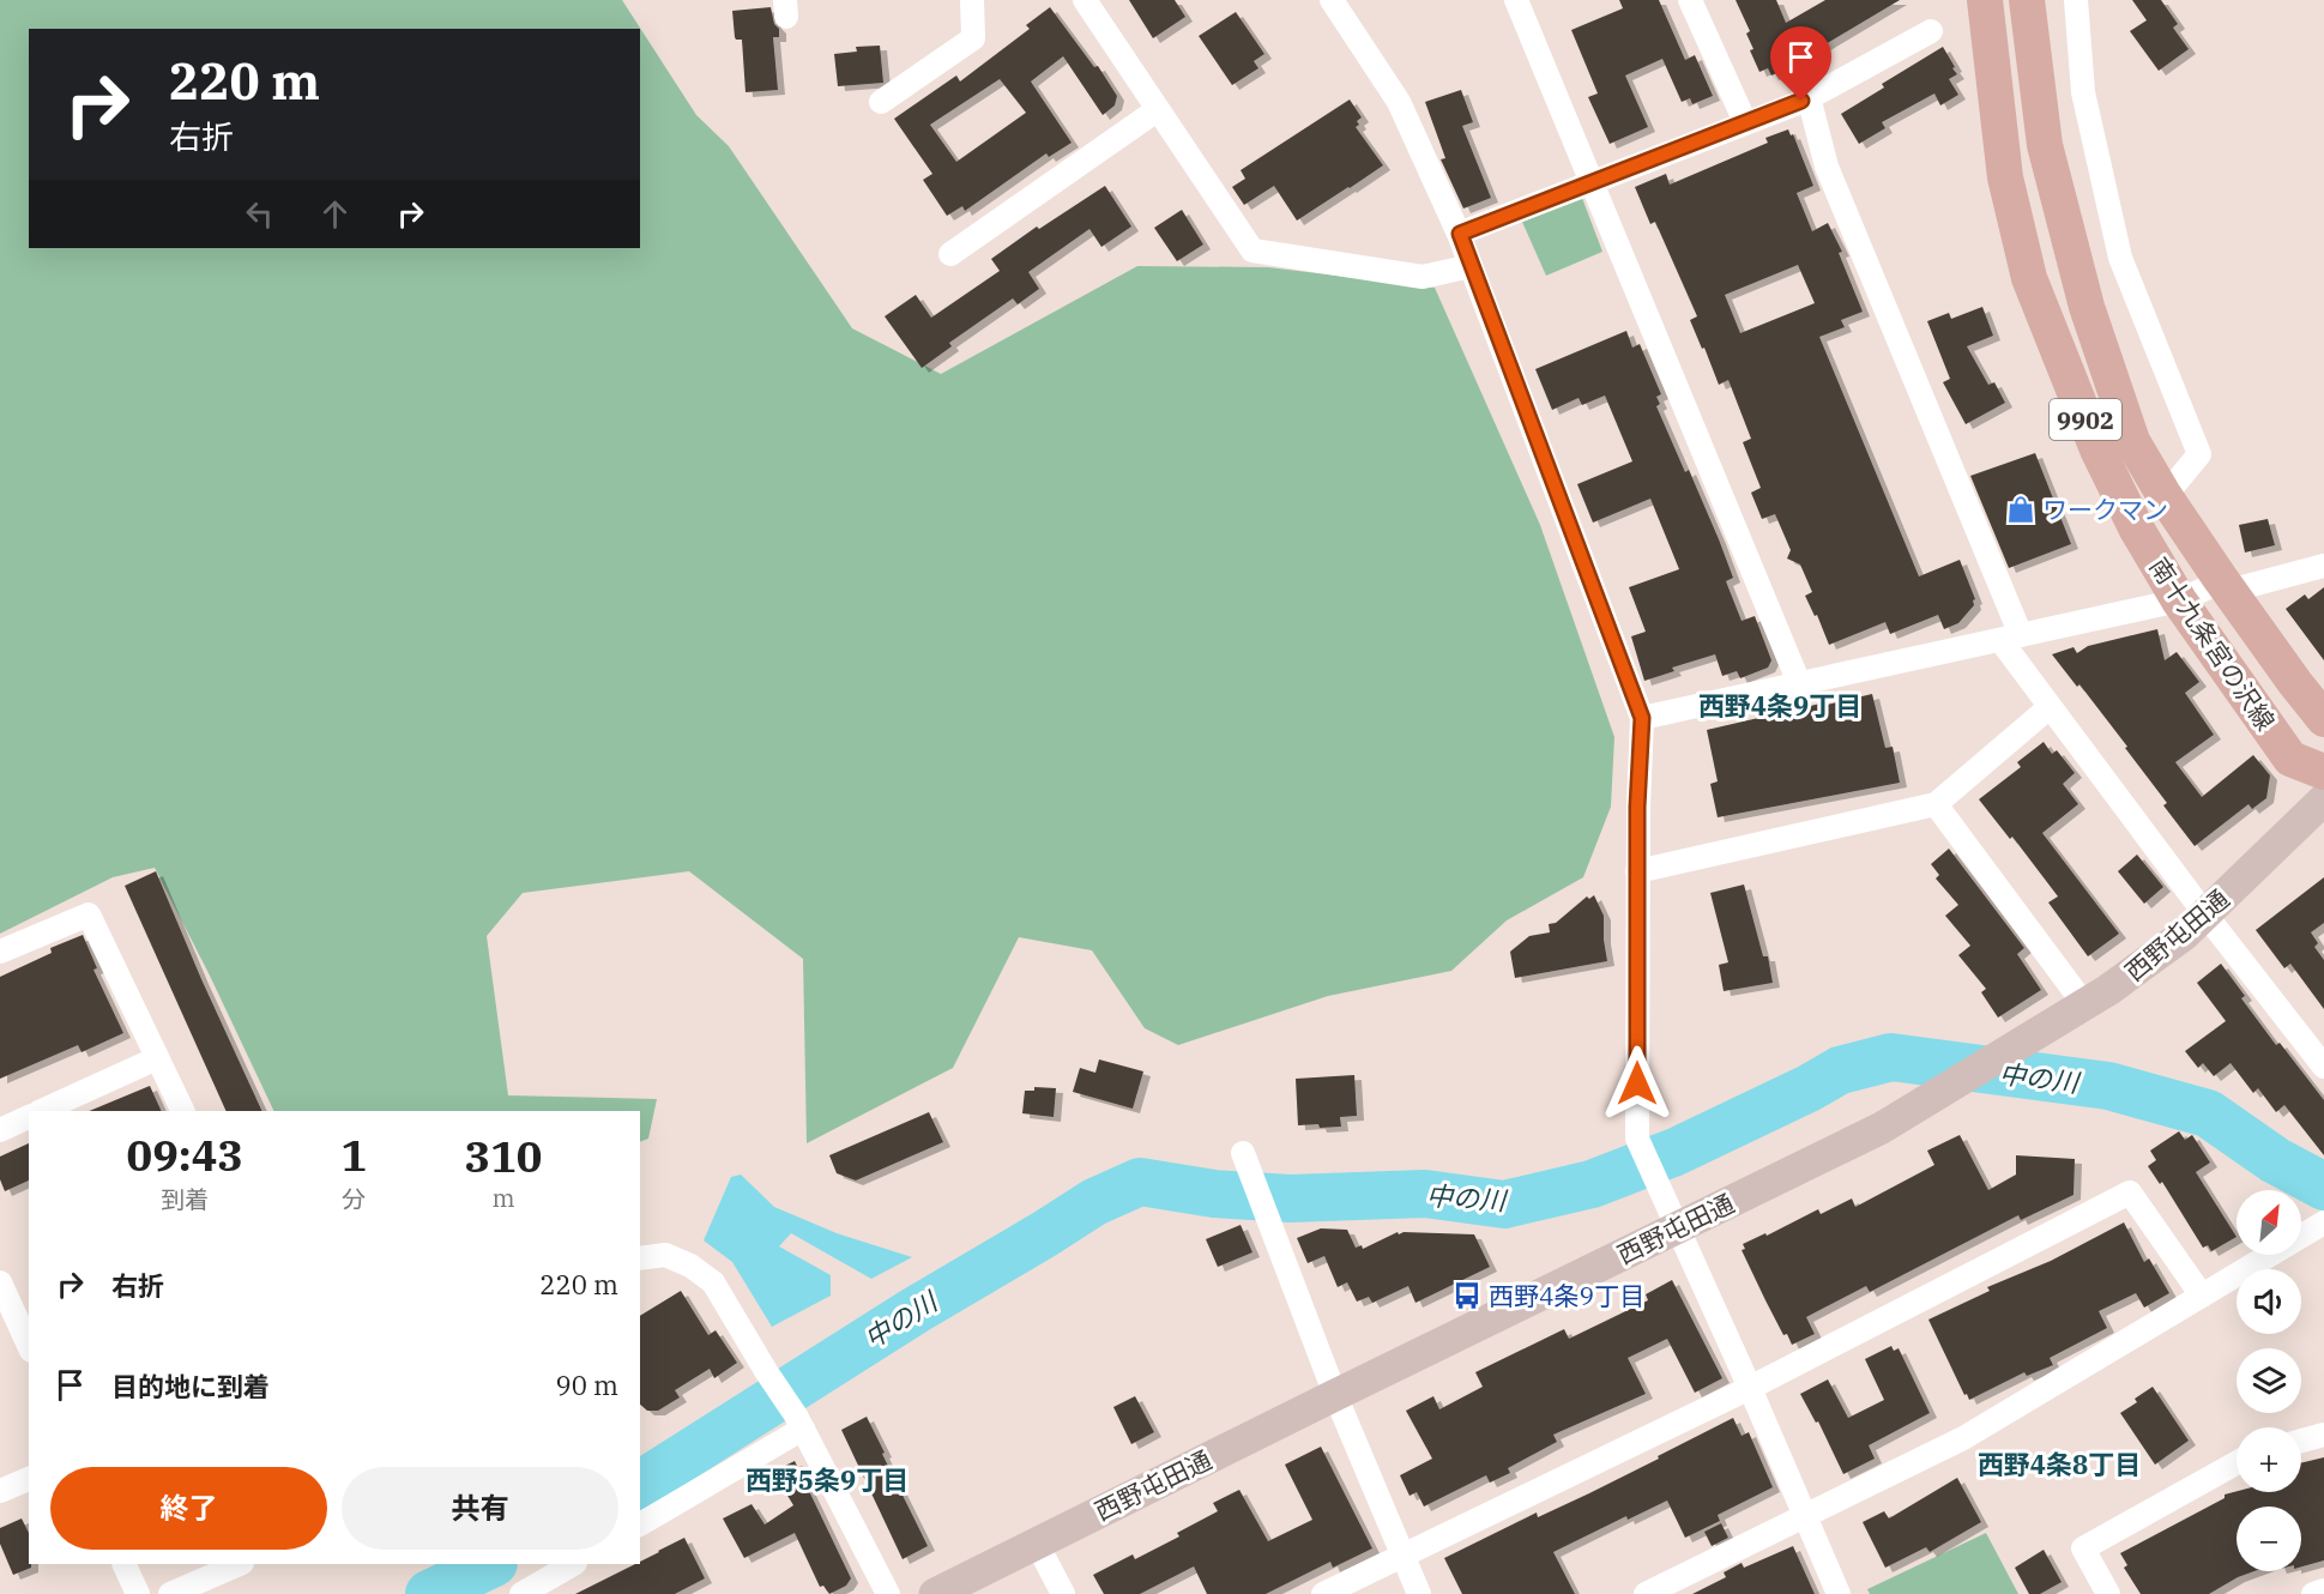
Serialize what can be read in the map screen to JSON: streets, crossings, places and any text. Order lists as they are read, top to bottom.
{
  "streets": {
    "main road": ["9902", "南十九条宮の沢線"],
    "street": ["西野屯田通"]
  },
  "districts": ["西野4条9丁目", "西野4条8丁目", "西野5条9丁目"],
  "water": ["中の川"],
  "places": {
    "shop": ["ワークマン"],
    "bus stop": ["西野4条9丁目"]
  },
  "north": "top right",
  "page": {
    "turn": ["220 m", "右折"],
    "eta": [
      "09:43",
      "到着",
      "1",
      "分",
      "310",
      "m"
    ],
    "map_buttons": ["+", "−"],
    "list": [
      {
        "name": "右折",
        "value": "220 m"
      },
      {
        "name": "目的地に到着",
        "value": "90 m"
      }
    ],
    "buttons": ["終了", "共有"]
  }
}
